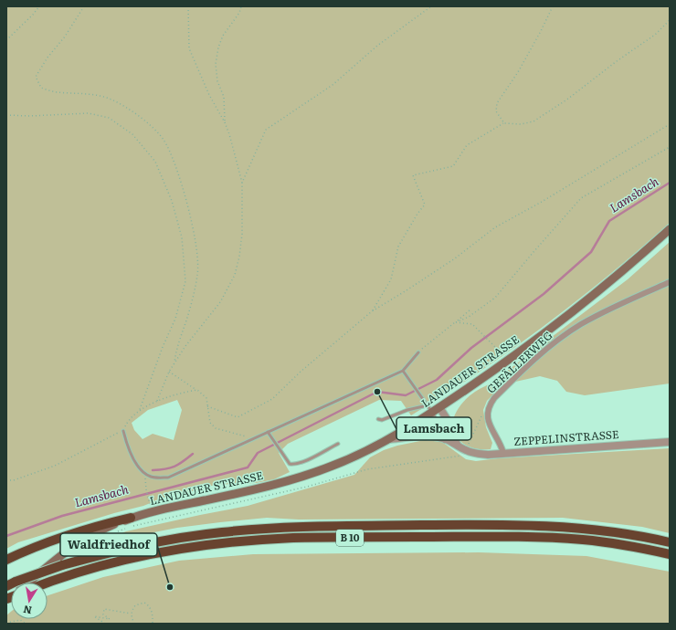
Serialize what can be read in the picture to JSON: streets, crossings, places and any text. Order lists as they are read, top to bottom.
{
  "streets": {
    "highway": ["B 10"],
    "main road": ["LANDAUER STRASSE"],
    "street": ["GEFÄLLERWEG", "ZEPPELINSTRASSE"]
  },
  "crossings": [
    ["GEFÄLLERWEG", "ZEPPELINSTRASSE"]
  ],
  "water": ["Lamsbach"],
  "places": ["Lamsbach", "Waldfriedhof"],
  "north": "bottom"
}
